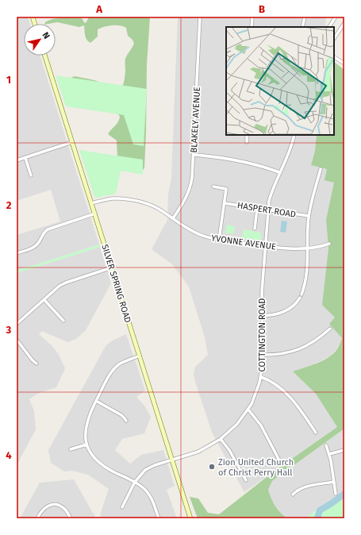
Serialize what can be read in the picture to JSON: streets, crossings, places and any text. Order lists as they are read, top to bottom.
{
  "streets": {
    "main road": ["SILVER SPRING ROAD"],
    "street": [
      "BLAKELY AVENUE",
      "HASPERT ROAD",
      "YVONNE AVENUE",
      "COTTINGTON ROAD"
    ]
  },
  "crossings": [
    ["BLAKELY AVENUE", "YVONNE AVENUE"],
    ["HASPERT ROAD", "COTTINGTON ROAD"],
    ["YVONNE AVENUE", "SILVER SPRING ROAD"],
    ["YVONNE AVENUE", "COTTINGTON ROAD"],
    ["SILVER SPRING ROAD", "COTTINGTON ROAD"]
  ],
  "places": ["Zion United Church of Christ Perry Hall"],
  "north": "top right",
  "grid": {
    "columns": ["A", "B"],
    "rows": [
      "1",
      "2",
      "3",
      "4"
    ]
  }
}
